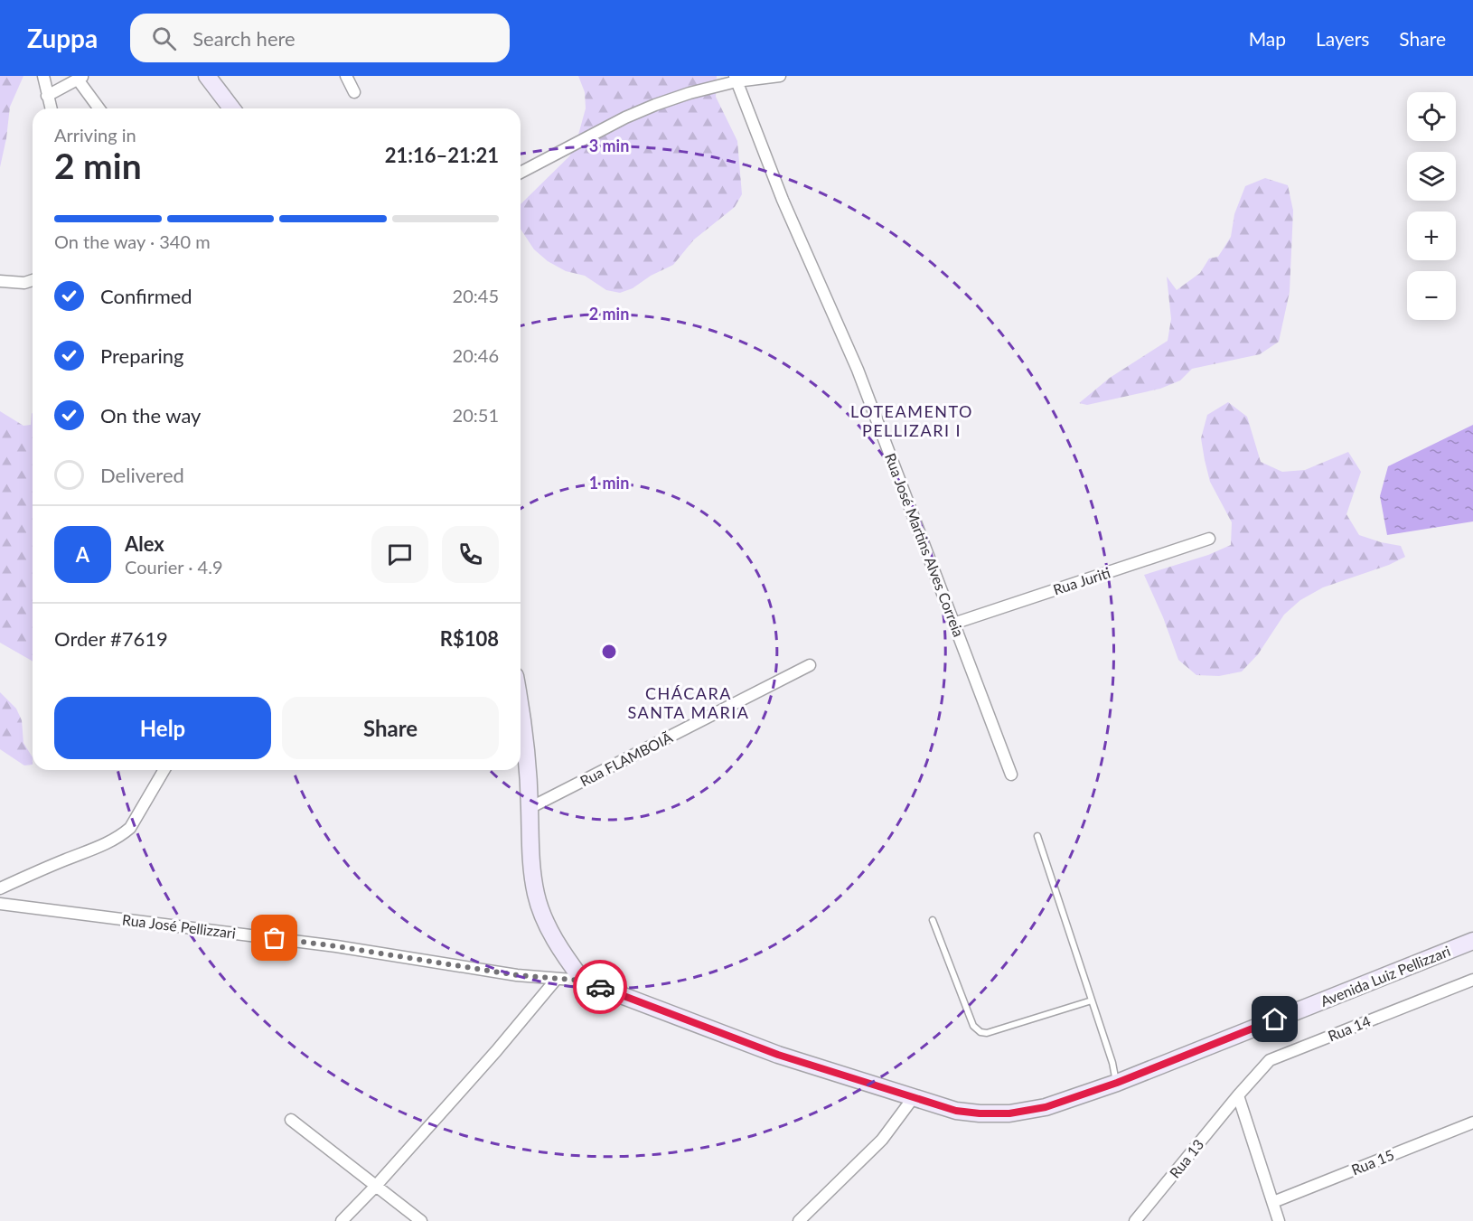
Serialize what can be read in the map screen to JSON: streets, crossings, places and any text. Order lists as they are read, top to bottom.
{
  "streets": {
    "main road": ["Avenida Luiz Pellizzari"],
    "street": [
      "Rua José Martins Alves Correia",
      "Rua Juriti",
      "Rua FLAMBOIÃ",
      "Rua José Pellizzari",
      "Rua 14",
      "Rua 13",
      "Rua 15"
    ]
  },
  "crossings": [
    ["Rua José Martins Alves Correia", "Rua Juriti"],
    ["Rua José Pellizzari", "Avenida Luiz Pellizzari"],
    ["Rua 14", "Rua 13"]
  ],
  "districts": ["LOTEAMENTO PELLIZARI I", "CHÁCARA SANTA MARIA"],
  "page": {
    "header": "Zuppa",
    "search": "Search here",
    "nav": ["Map", "Layers", "Share"],
    "map_buttons": ["+", "−"],
    "heading": ["2 min", "Arriving in", "21:16–21:21"],
    "panel": [
      "Alex",
      "Courier · 4.9",
      "Order #7619",
      "R$108"
    ],
    "bar": "On the way · 340 m",
    "list": [
      ["Confirmed", "20:45"],
      ["Preparing", "20:46"],
      ["On the way", "20:51"],
      "Delivered"
    ],
    "round": "A",
    "buttons": ["Help", "Share"]
  },
  "rings": ["3 min", "2 min", "1 min"]
}
